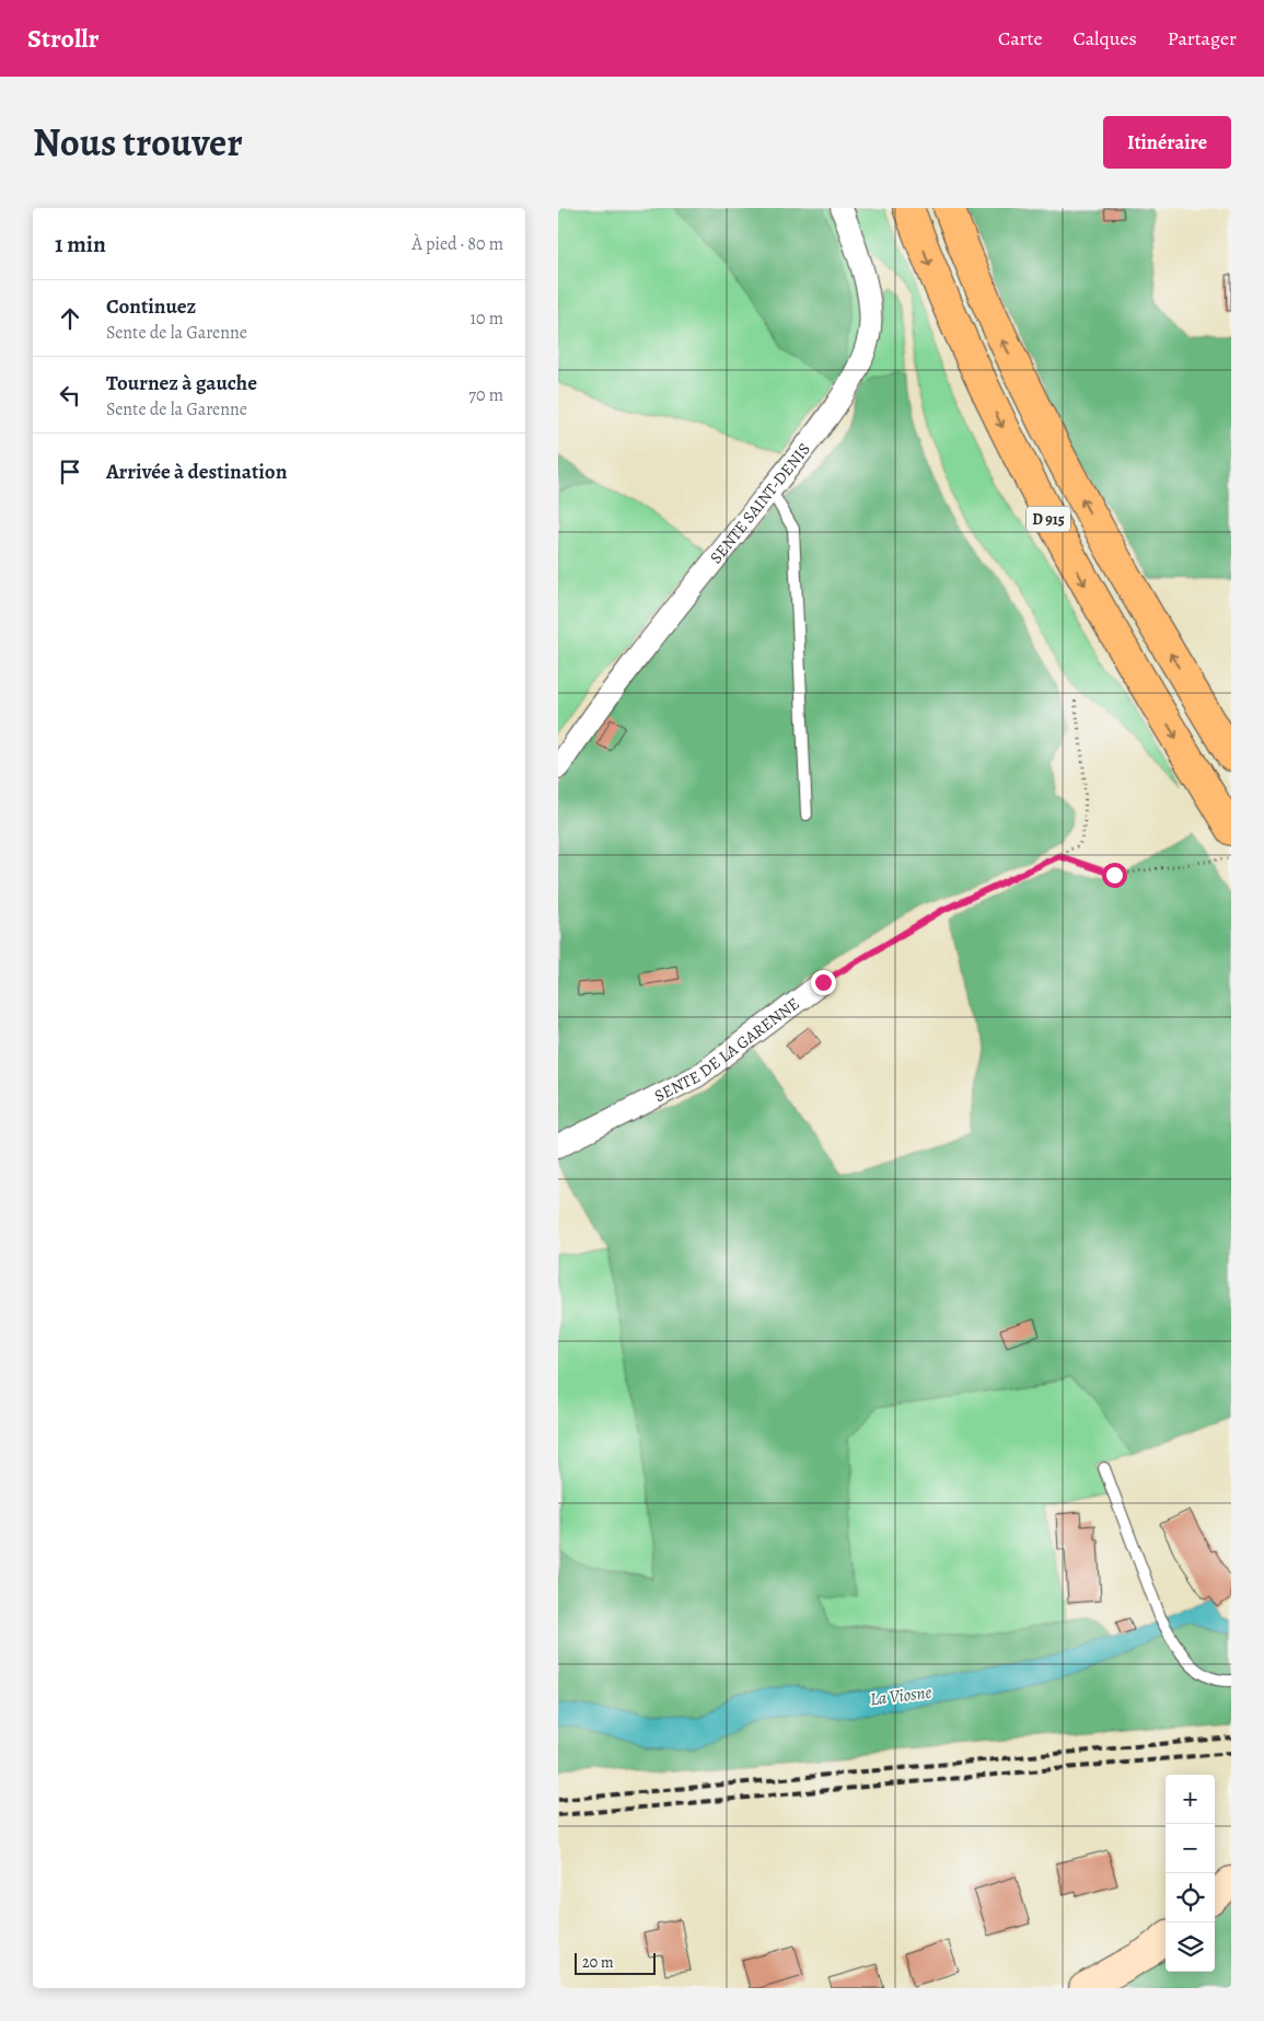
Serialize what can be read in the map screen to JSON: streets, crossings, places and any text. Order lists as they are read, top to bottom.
{
  "streets": {
    "main road": ["D 915"],
    "street": ["SENTE SAINT-DENIS", "SENTE DE LA GARENNE"]
  },
  "water": ["La Viosne"],
  "scale_bar": "20 m",
  "page": {
    "header": "Strollr",
    "nav": ["Carte", "Calques", "Partager"],
    "title": "Nous trouver",
    "buttons": "Itinéraire",
    "heading": ["1 min", "À pied · 80 m"],
    "list": [
      ["Continuez", "Sente de la Garenne", "10 m"],
      ["Tournez à gauche", "Sente de la Garenne", "70 m"],
      "Arrivée à destination"
    ],
    "map_buttons": ["+", "−"],
    "scale": "20 m"
  }
}
